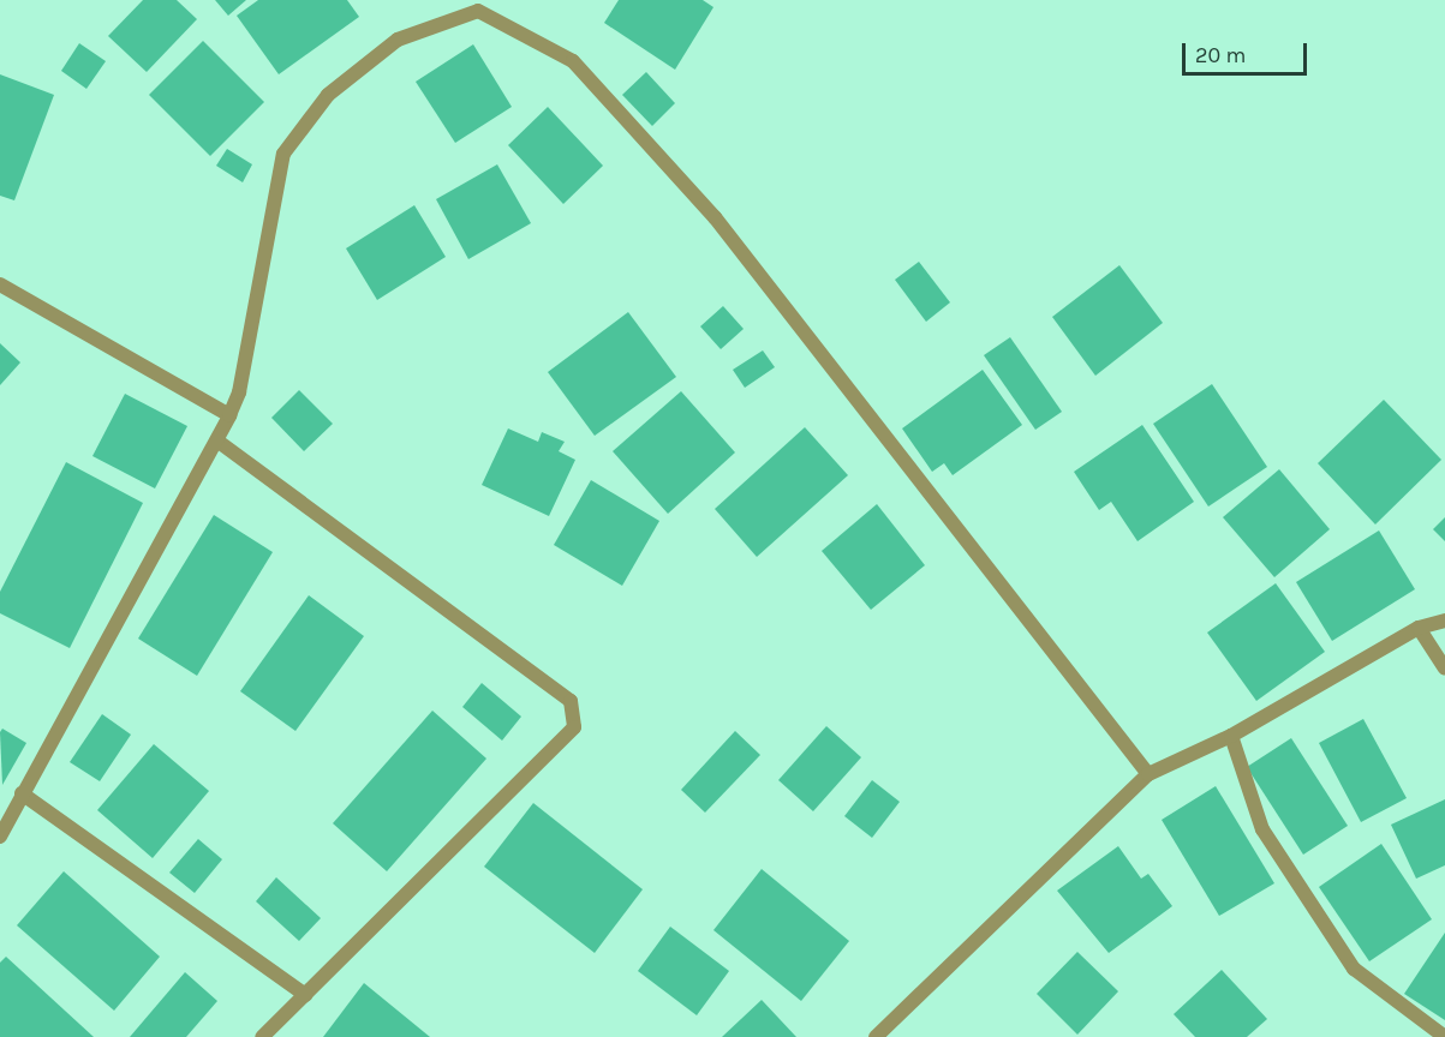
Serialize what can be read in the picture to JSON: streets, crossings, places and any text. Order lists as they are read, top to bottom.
{
  "scale_bar": "20 m"
}
